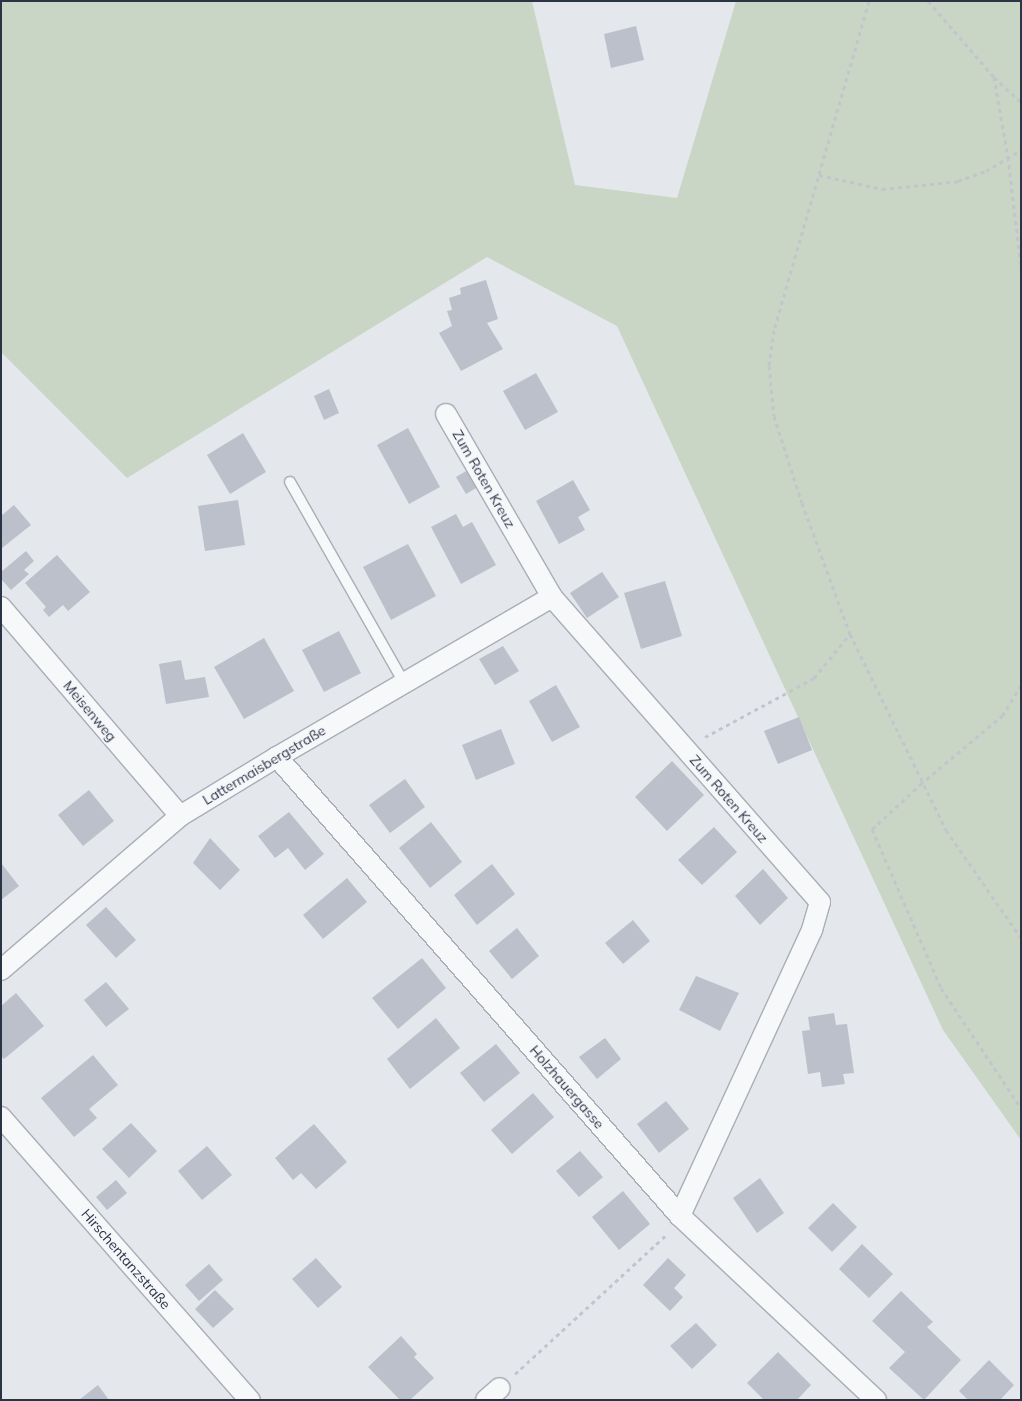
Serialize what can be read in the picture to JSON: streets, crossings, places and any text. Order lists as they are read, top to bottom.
{
  "streets": {
    "street": [
      "Zum Roten Kreuz",
      "Meisenweg",
      "Lattermaisbergstraße",
      "Holzhauergasse",
      "Hirschentanzstraße"
    ]
  },
  "crossings": [
    ["Zum Roten Kreuz", "Lattermaisbergstraße"],
    ["Zum Roten Kreuz", "Holzhauergasse"],
    ["Meisenweg", "Lattermaisbergstraße"],
    ["Lattermaisbergstraße", "Holzhauergasse"]
  ]
}
